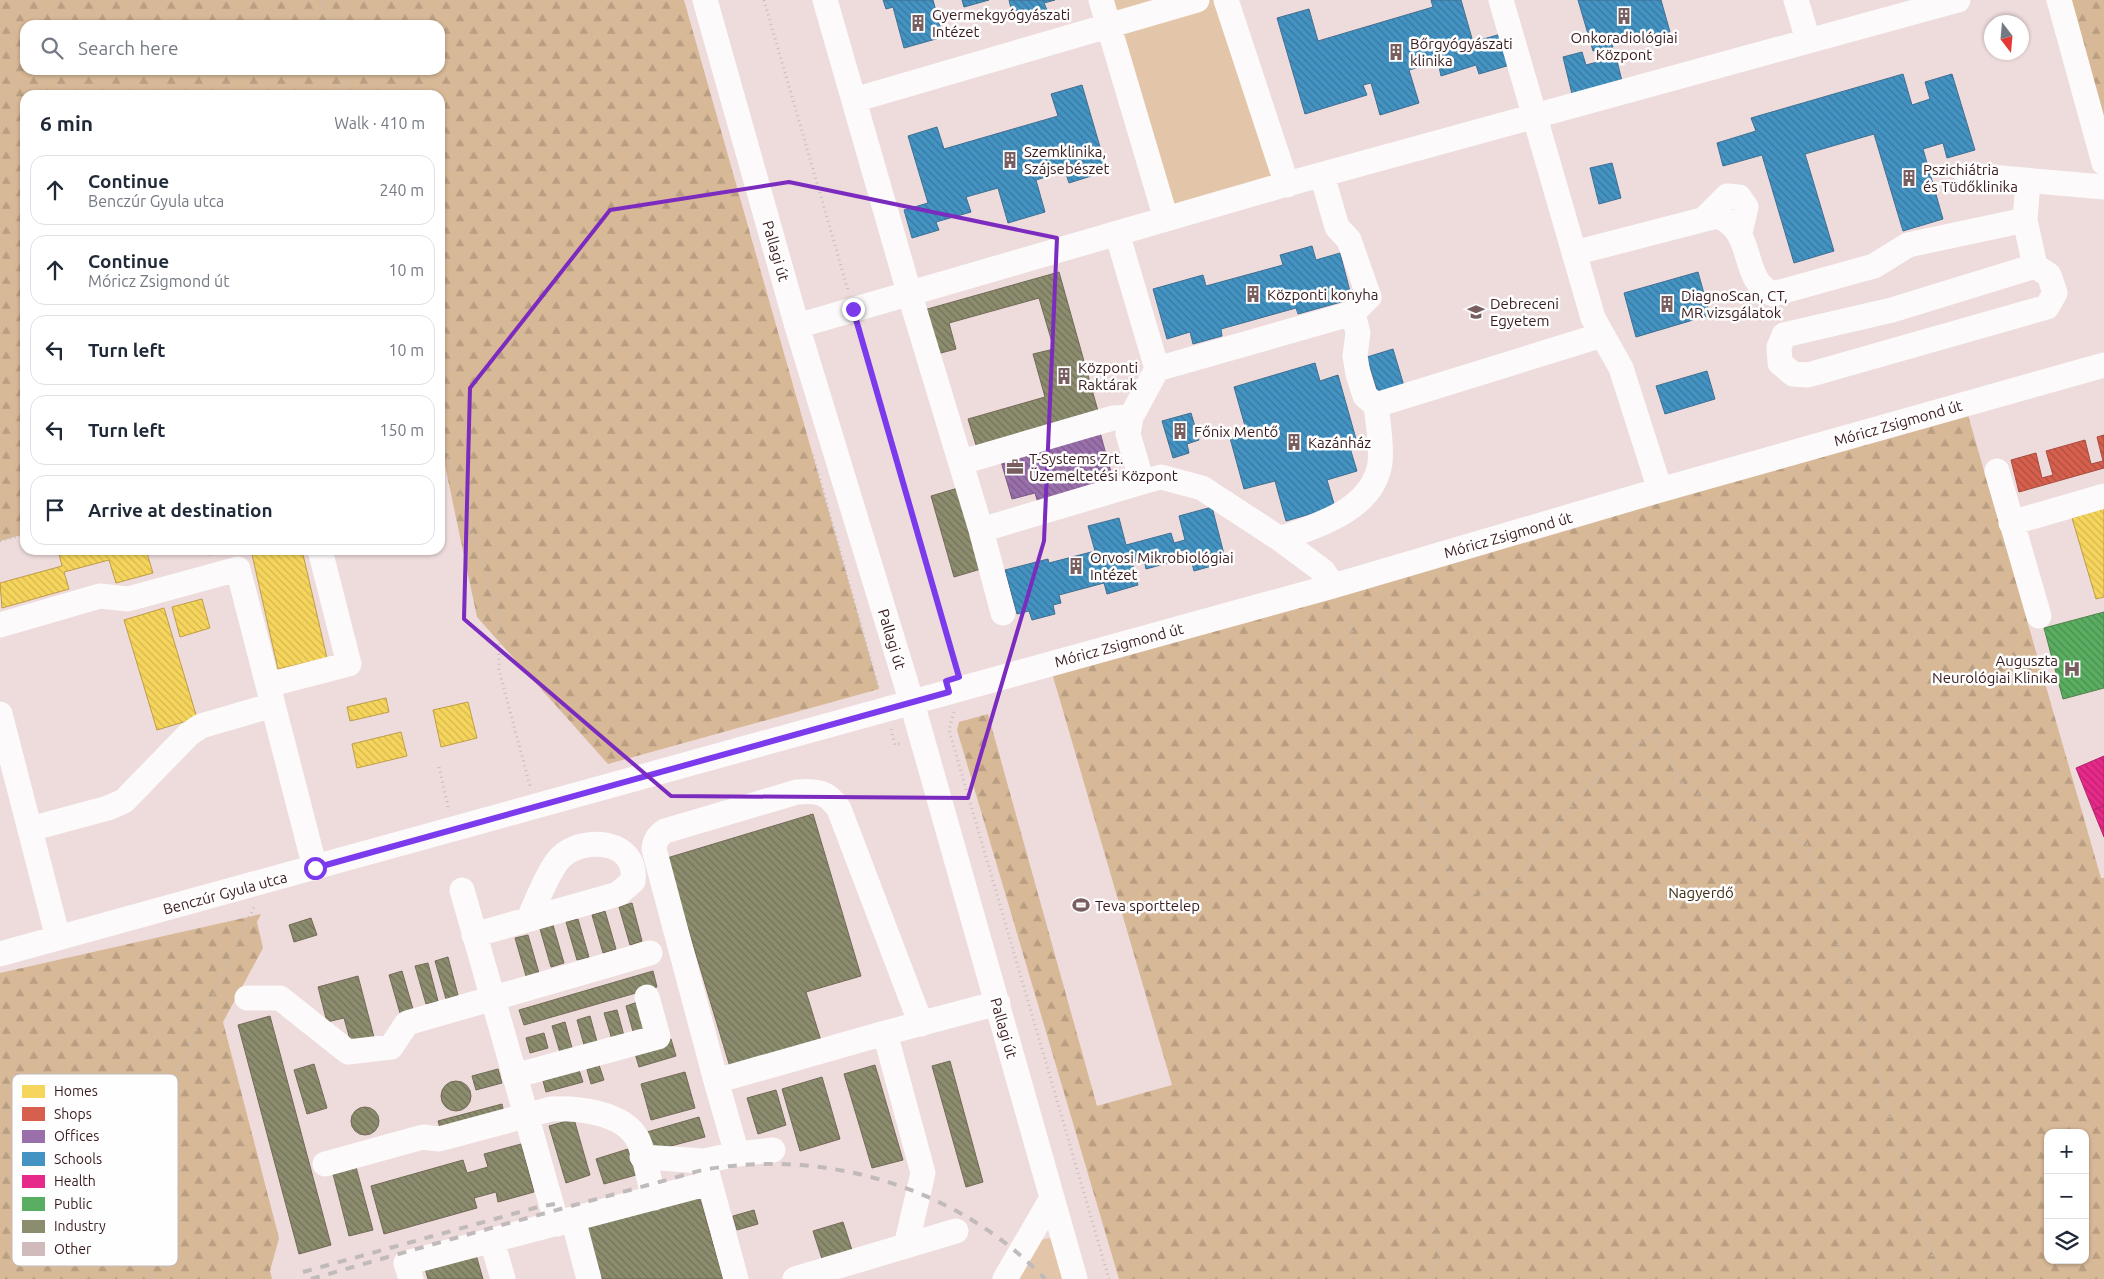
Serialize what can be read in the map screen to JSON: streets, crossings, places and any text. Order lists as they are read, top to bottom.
{
  "streets": {
    "street": ["Pallagi út", "Móricz Zsigmond út", "Benczúr Gyula utca"]
  },
  "crossings": [
    ["Pallagi út", "Móricz Zsigmond út"],
    ["Pallagi út", "Benczúr Gyula utca"],
    ["Móricz Zsigmond út", "Benczúr Gyula utca"]
  ],
  "parks": ["Nagyerdő"],
  "places": {
    "building": [
      "Onkoradiológiai Központ",
      "Gyermekgyógyászati Intézet",
      "Bőrgyógyászati klinika",
      "Szemklinika, Szájsebészet",
      "Pszichiátria és Tüdőklinika",
      "Központi konyha",
      "DiagnoScan, CT, MR vizsgálatok",
      "Központi Raktárak",
      "Főnix Mentő",
      "Kazánház",
      "Orvosi Mikrobiológiai Intézet"
    ],
    "school or university": ["Debreceni Egyetem"],
    "office": ["T-Systems Zrt. Üzemeltetési Központ"],
    "hospital": ["Auguszta Neurológiai Klinika"],
    "sports": ["Teva sporttelep"]
  },
  "legend": [
    "Homes",
    "Shops",
    "Offices",
    "Schools",
    "Health",
    "Public",
    "Industry",
    "Other"
  ],
  "north": "bottom",
  "page": {
    "search": "Search here",
    "heading": ["6 min", "Walk · 410 m"],
    "list": [
      ["Continue", "Benczúr Gyula utca", "240 m"],
      ["Continue", "Móricz Zsigmond út", "10 m"],
      ["Turn left", "10 m"],
      ["Turn left", "150 m"],
      "Arrive at destination"
    ],
    "map_buttons": ["+", "−"]
  }
}
